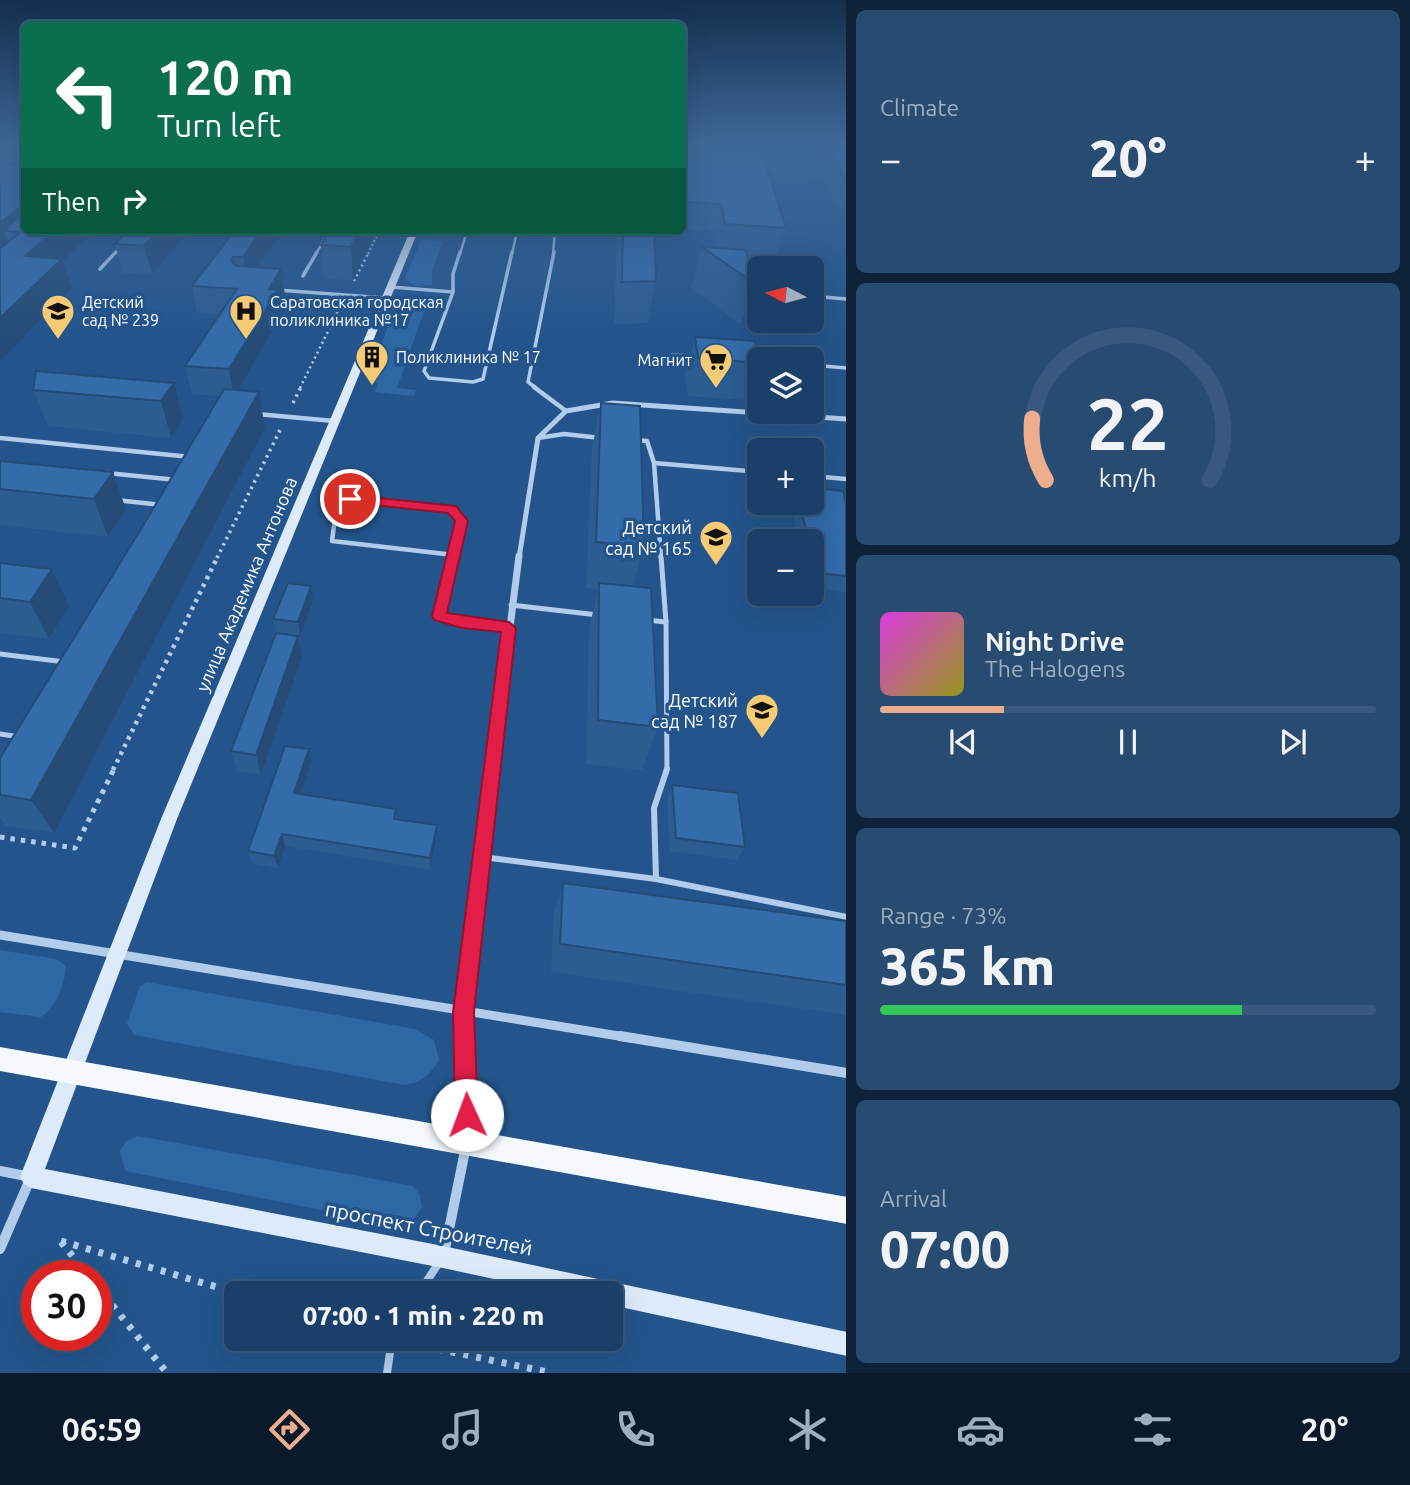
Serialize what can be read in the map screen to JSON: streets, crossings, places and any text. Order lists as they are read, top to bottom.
{
  "streets": {
    "main road": ["улица Академика Антонова", "проспект Строителей"]
  },
  "crossings": [
    ["улица Академика Антонова", "проспект Строителей"]
  ],
  "places": {
    "school or university": ["Детский сад № 239", "Детский сад № 165", "Детский сад № 187"],
    "hospital": ["Саратовская городская поликлиника №17"],
    "building": ["Поликлиника № 17"],
    "supermarket": ["Магнит"]
  },
  "north": "left",
  "page": {
    "tile": [
      "Climate",
      ["Range · 73%", "365 km"],
      ["Arrival", "07:00"]
    ],
    "turn": ["120 m", "Turn left"],
    "heat": ["−", "20°", "+"],
    "then": "Then",
    "map_buttons": ["+", "−"],
    "song": ["Night Drive", "The Halogens"],
    "limit": "30",
    "trip": "07:00 · 1 min · 220 m",
    "tabs": ["06:59", "20°"],
    "gauge": ["22", "km/h"]
  }
}
